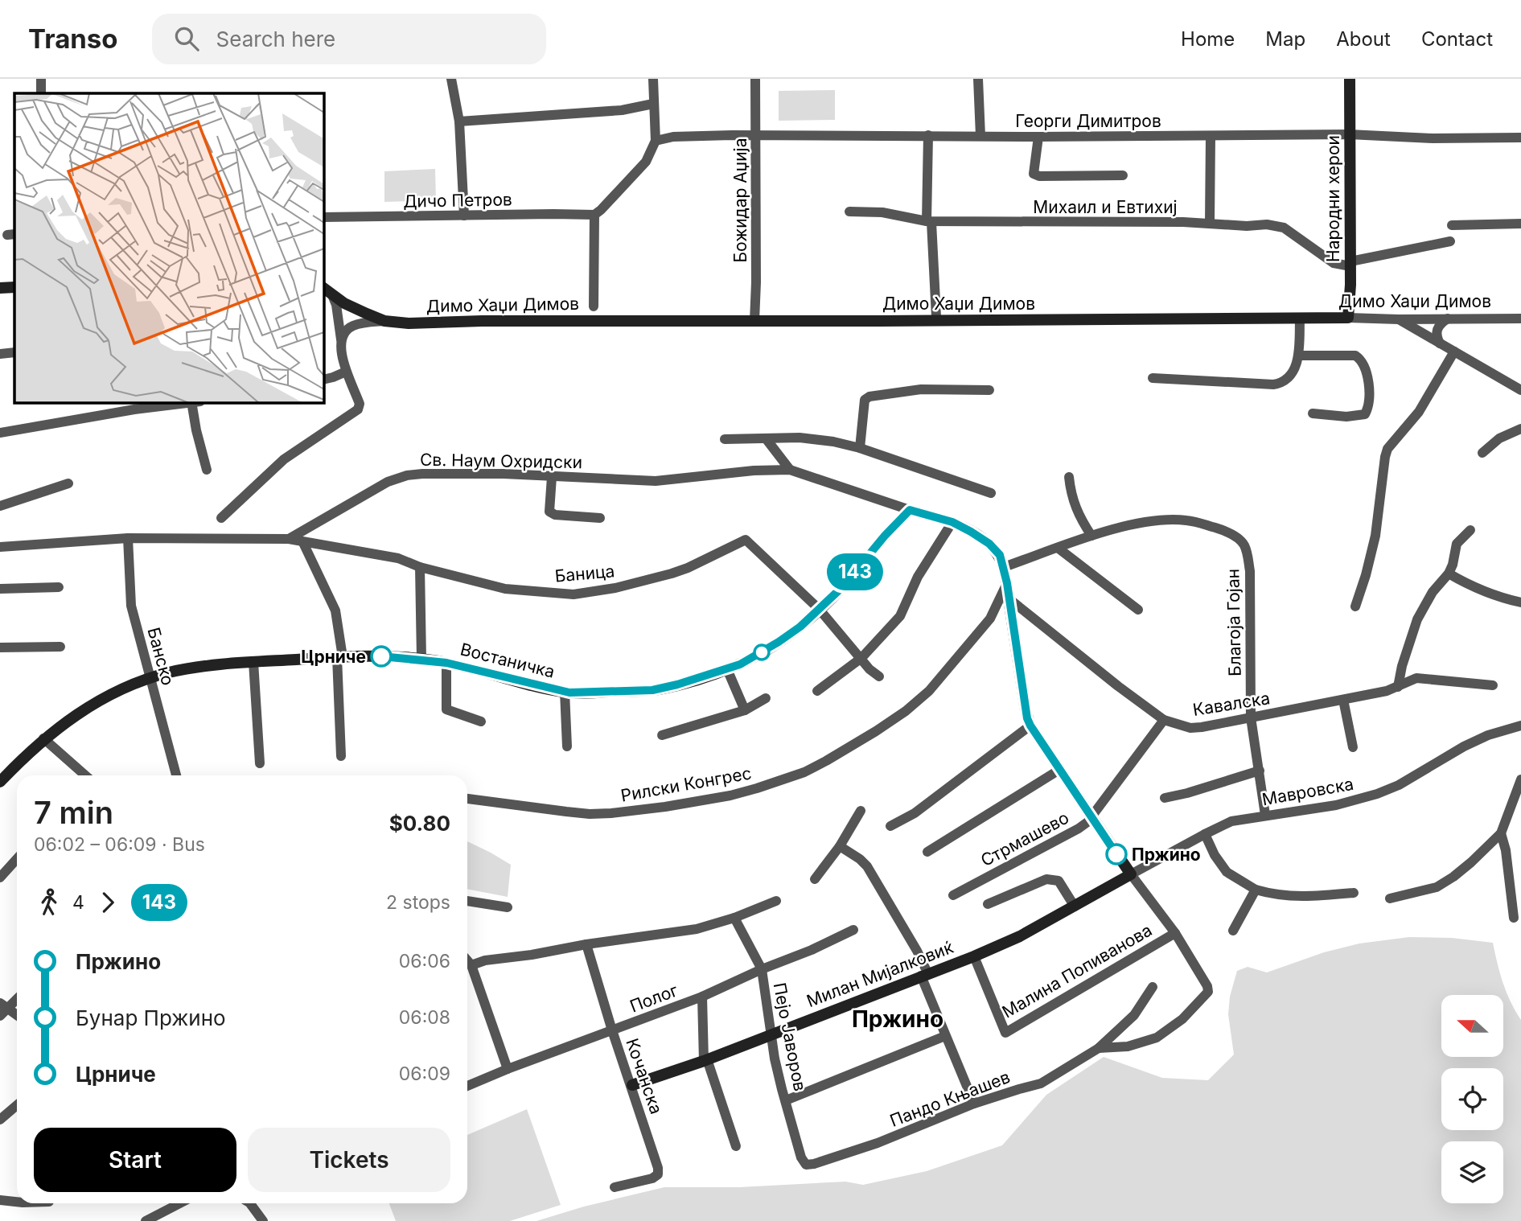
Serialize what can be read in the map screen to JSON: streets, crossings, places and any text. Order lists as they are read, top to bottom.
{
  "streets": {
    "street": [
      "Георги Димитров",
      "Народни херои",
      "Дичо Петров",
      "Божидар Аџија",
      "Михаил и Евтихиј",
      "Димо Хаџи Димов",
      "Св. Наум Охридски",
      "Баница",
      "Благоја Гојан",
      "Банско",
      "Востаничка",
      "Кавалска",
      "Рилски Конгрес",
      "Мавровска",
      "Стрмашево",
      "Малина Попиванова",
      "Милан Мијалковиќ",
      "Полог",
      "Пејо Јаворов",
      "Кочанска",
      "Пандо Књашев"
    ]
  },
  "crossings": [
    ["Георги Димитров", "Народни херои"],
    ["Георги Димитров", "Божидар Аџија"],
    ["Народни херои", "Михаил и Евтихиј"],
    ["Народни херои", "Димо Хаџи Димов"],
    ["Божидар Аџија", "Димо Хаџи Димов"],
    ["Св. Наум Охридски", "Баница"],
    ["Св. Наум Охридски", "Востаничка"],
    ["Баница", "Востаничка"],
    ["Благоја Гојан", "Кавалска"],
    ["Благоја Гојан", "Мавровска"],
    ["Банско", "Востаничка"],
    ["Кавалска", "Стрмашево"],
    ["Мавровска", "Милан Мијалковиќ"],
    ["Малина Попиванова", "Милан Мијалковиќ"],
    ["Малина Попиванова", "Пандо Књашев"],
    ["Милан Мијалковиќ", "Пејо Јаворов"],
    ["Милан Мијалковиќ", "Кочанска"],
    ["Полог", "Пејо Јаворов"],
    ["Полог", "Кочанска"],
    ["Пејо Јаворов", "Пандо Књашев"]
  ],
  "districts": ["Пржино"],
  "places": ["Црниче", "Пржино"],
  "lines": ["bus line 143"],
  "north": "left",
  "page": {
    "header": "Transo",
    "search": "Search here",
    "nav": [
      "Home",
      "Map",
      "About",
      "Contact"
    ],
    "on_map": "143",
    "heading": ["7 min", "06:02 – 06:09 · Bus", "$0.80"],
    "legs": ["4", "143", "2 stops"],
    "list": [
      {
        "name": "Пржино",
        "value": "06:06"
      },
      {
        "name": "Бунар Пржино",
        "value": "06:08"
      },
      {
        "name": "Црниче",
        "value": "06:09"
      }
    ],
    "buttons": ["Start", "Tickets"]
  }
}
